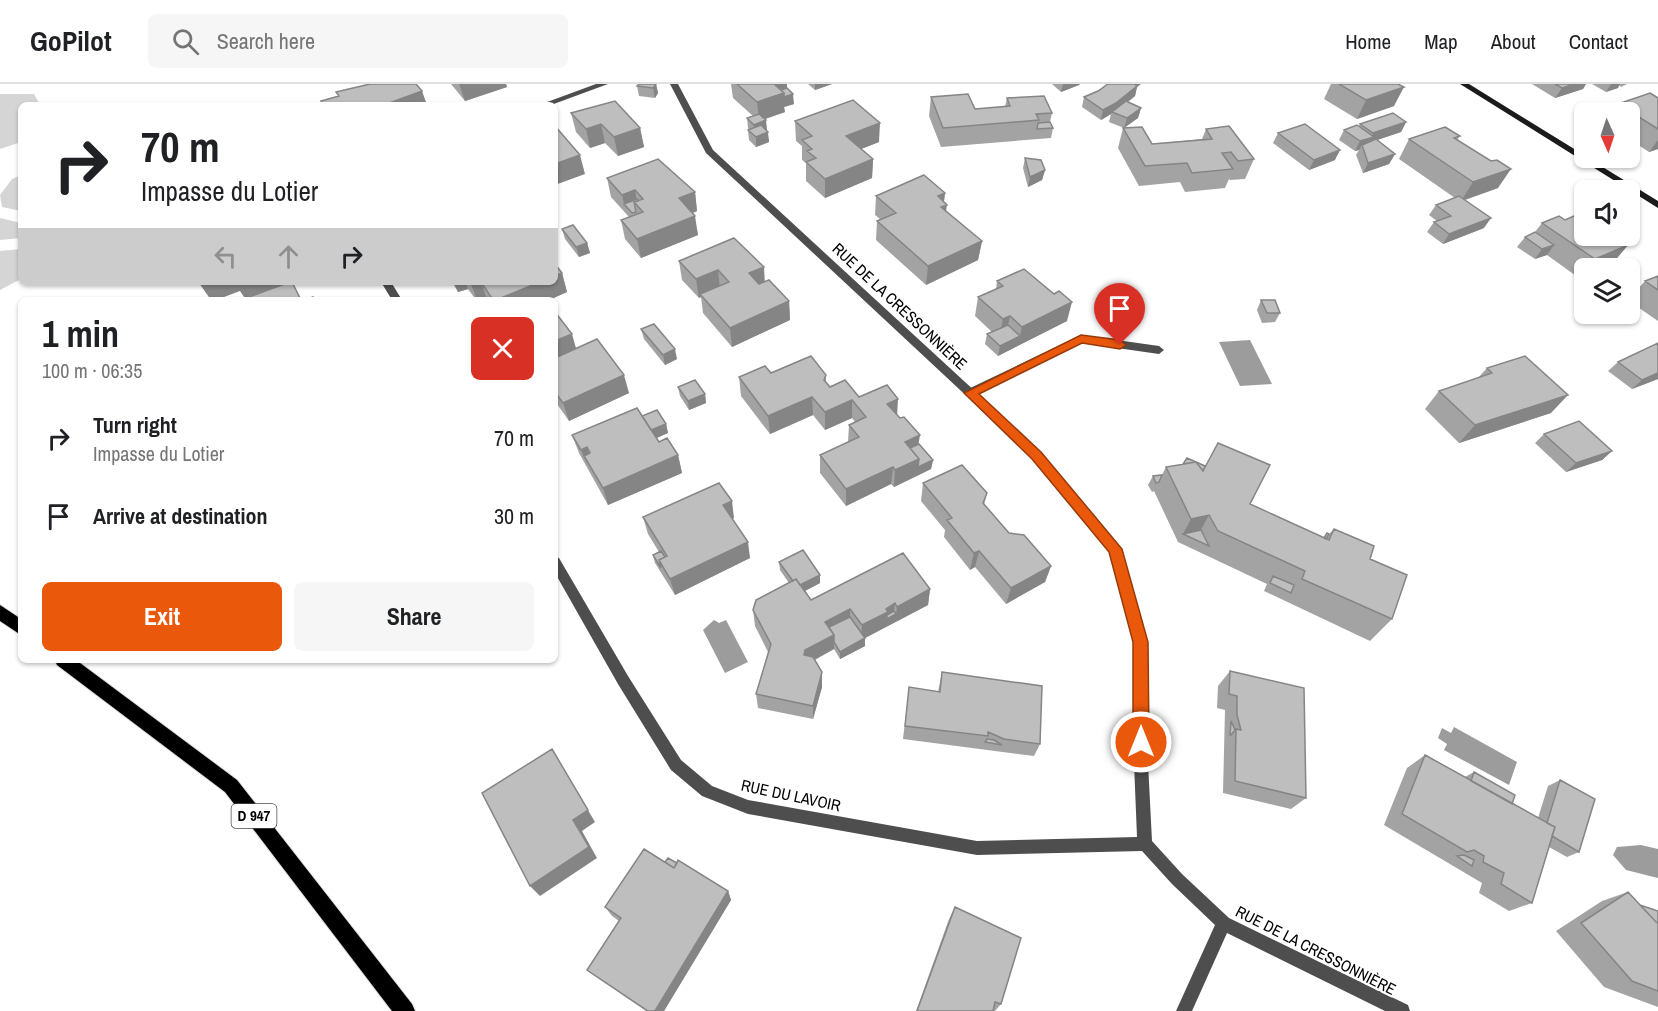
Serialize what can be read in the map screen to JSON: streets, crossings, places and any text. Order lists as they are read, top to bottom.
{
  "streets": {
    "main road": ["D 947"],
    "street": ["RUE DE LA CRESSONNIÈRE", "RUE DU LAVOIR"]
  },
  "crossings": [
    ["RUE DE LA CRESSONNIÈRE", "RUE DU LAVOIR"]
  ],
  "north": "bottom",
  "page": {
    "header": "GoPilot",
    "search": "Search here",
    "nav": [
      "Home",
      "Map",
      "About",
      "Contact"
    ],
    "turn": ["70 m", "Impasse du Lotier"],
    "heading": ["1 min", "100 m · 06:35"],
    "list": [
      {
        "name": "Turn right",
        "note": "Impasse du Lotier",
        "value": "70 m"
      },
      {
        "name": "Arrive at destination",
        "value": "30 m"
      }
    ],
    "buttons": ["Exit", "Share"]
  }
}
